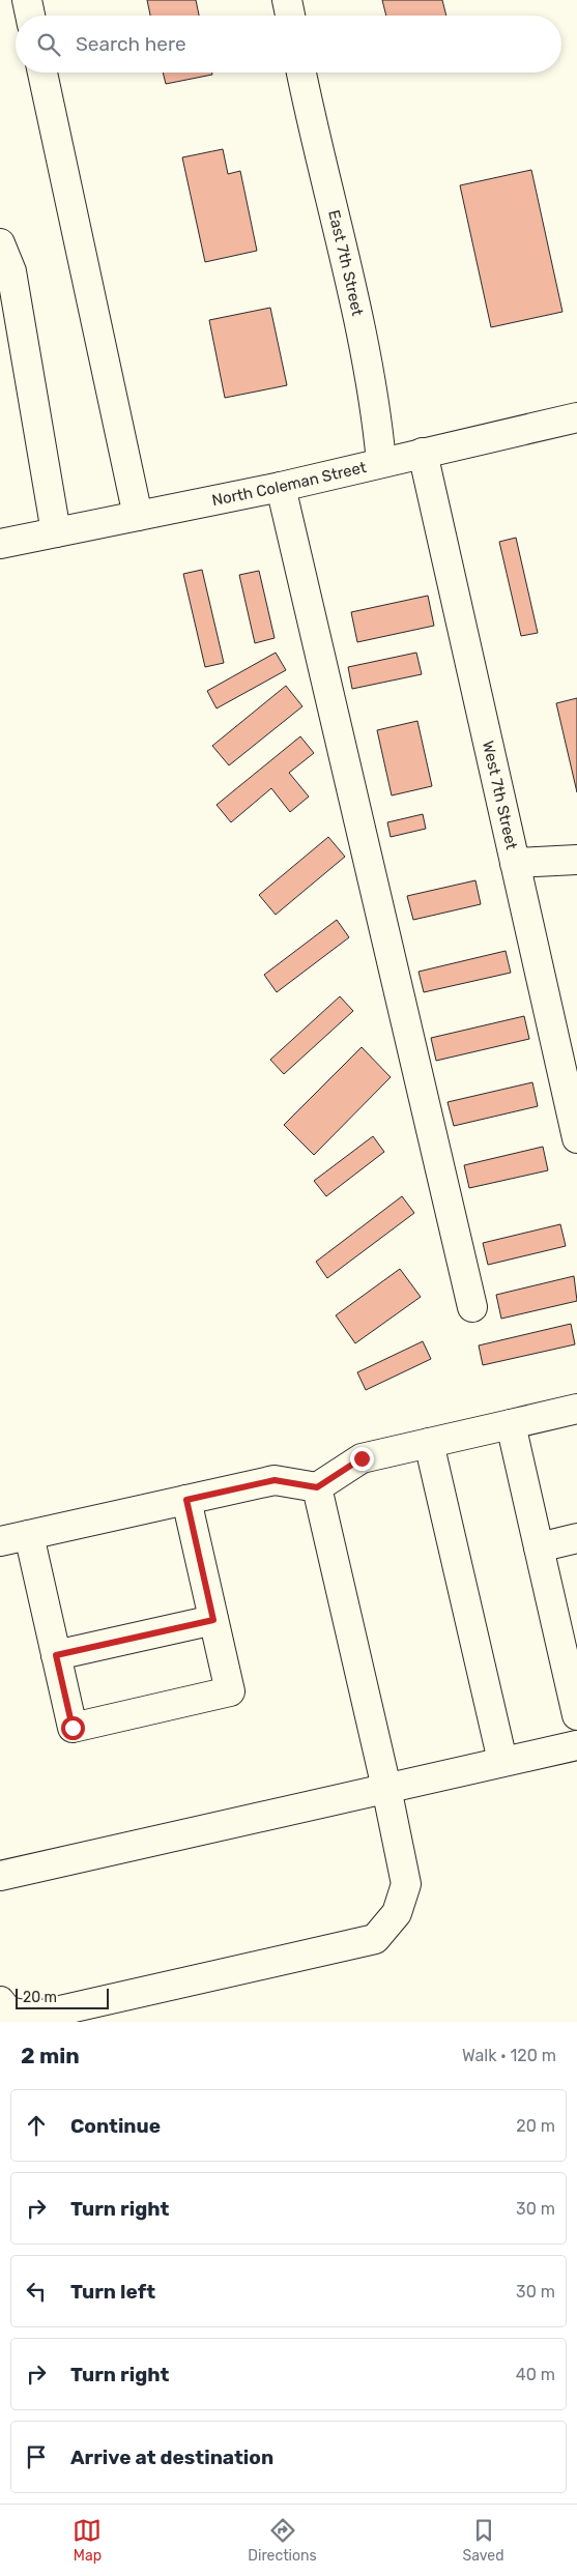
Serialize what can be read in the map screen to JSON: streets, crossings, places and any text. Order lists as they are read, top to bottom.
{
  "streets": {
    "street": ["East 7th Street", "North Coleman Street", "West 7th Street"]
  },
  "crossings": [
    ["East 7th Street", "North Coleman Street"],
    ["North Coleman Street", "West 7th Street"]
  ],
  "scale_bar": "20 m",
  "page": {
    "search": "Search here",
    "scale": "20 m",
    "heading": ["2 min", "Walk · 120 m"],
    "list": [
      ["Continue", "20 m"],
      ["Turn right", "30 m"],
      ["Turn left", "30 m"],
      ["Turn right", "40 m"],
      "Arrive at destination"
    ],
    "nav": ["Map", "Directions", "Saved"]
  }
}
